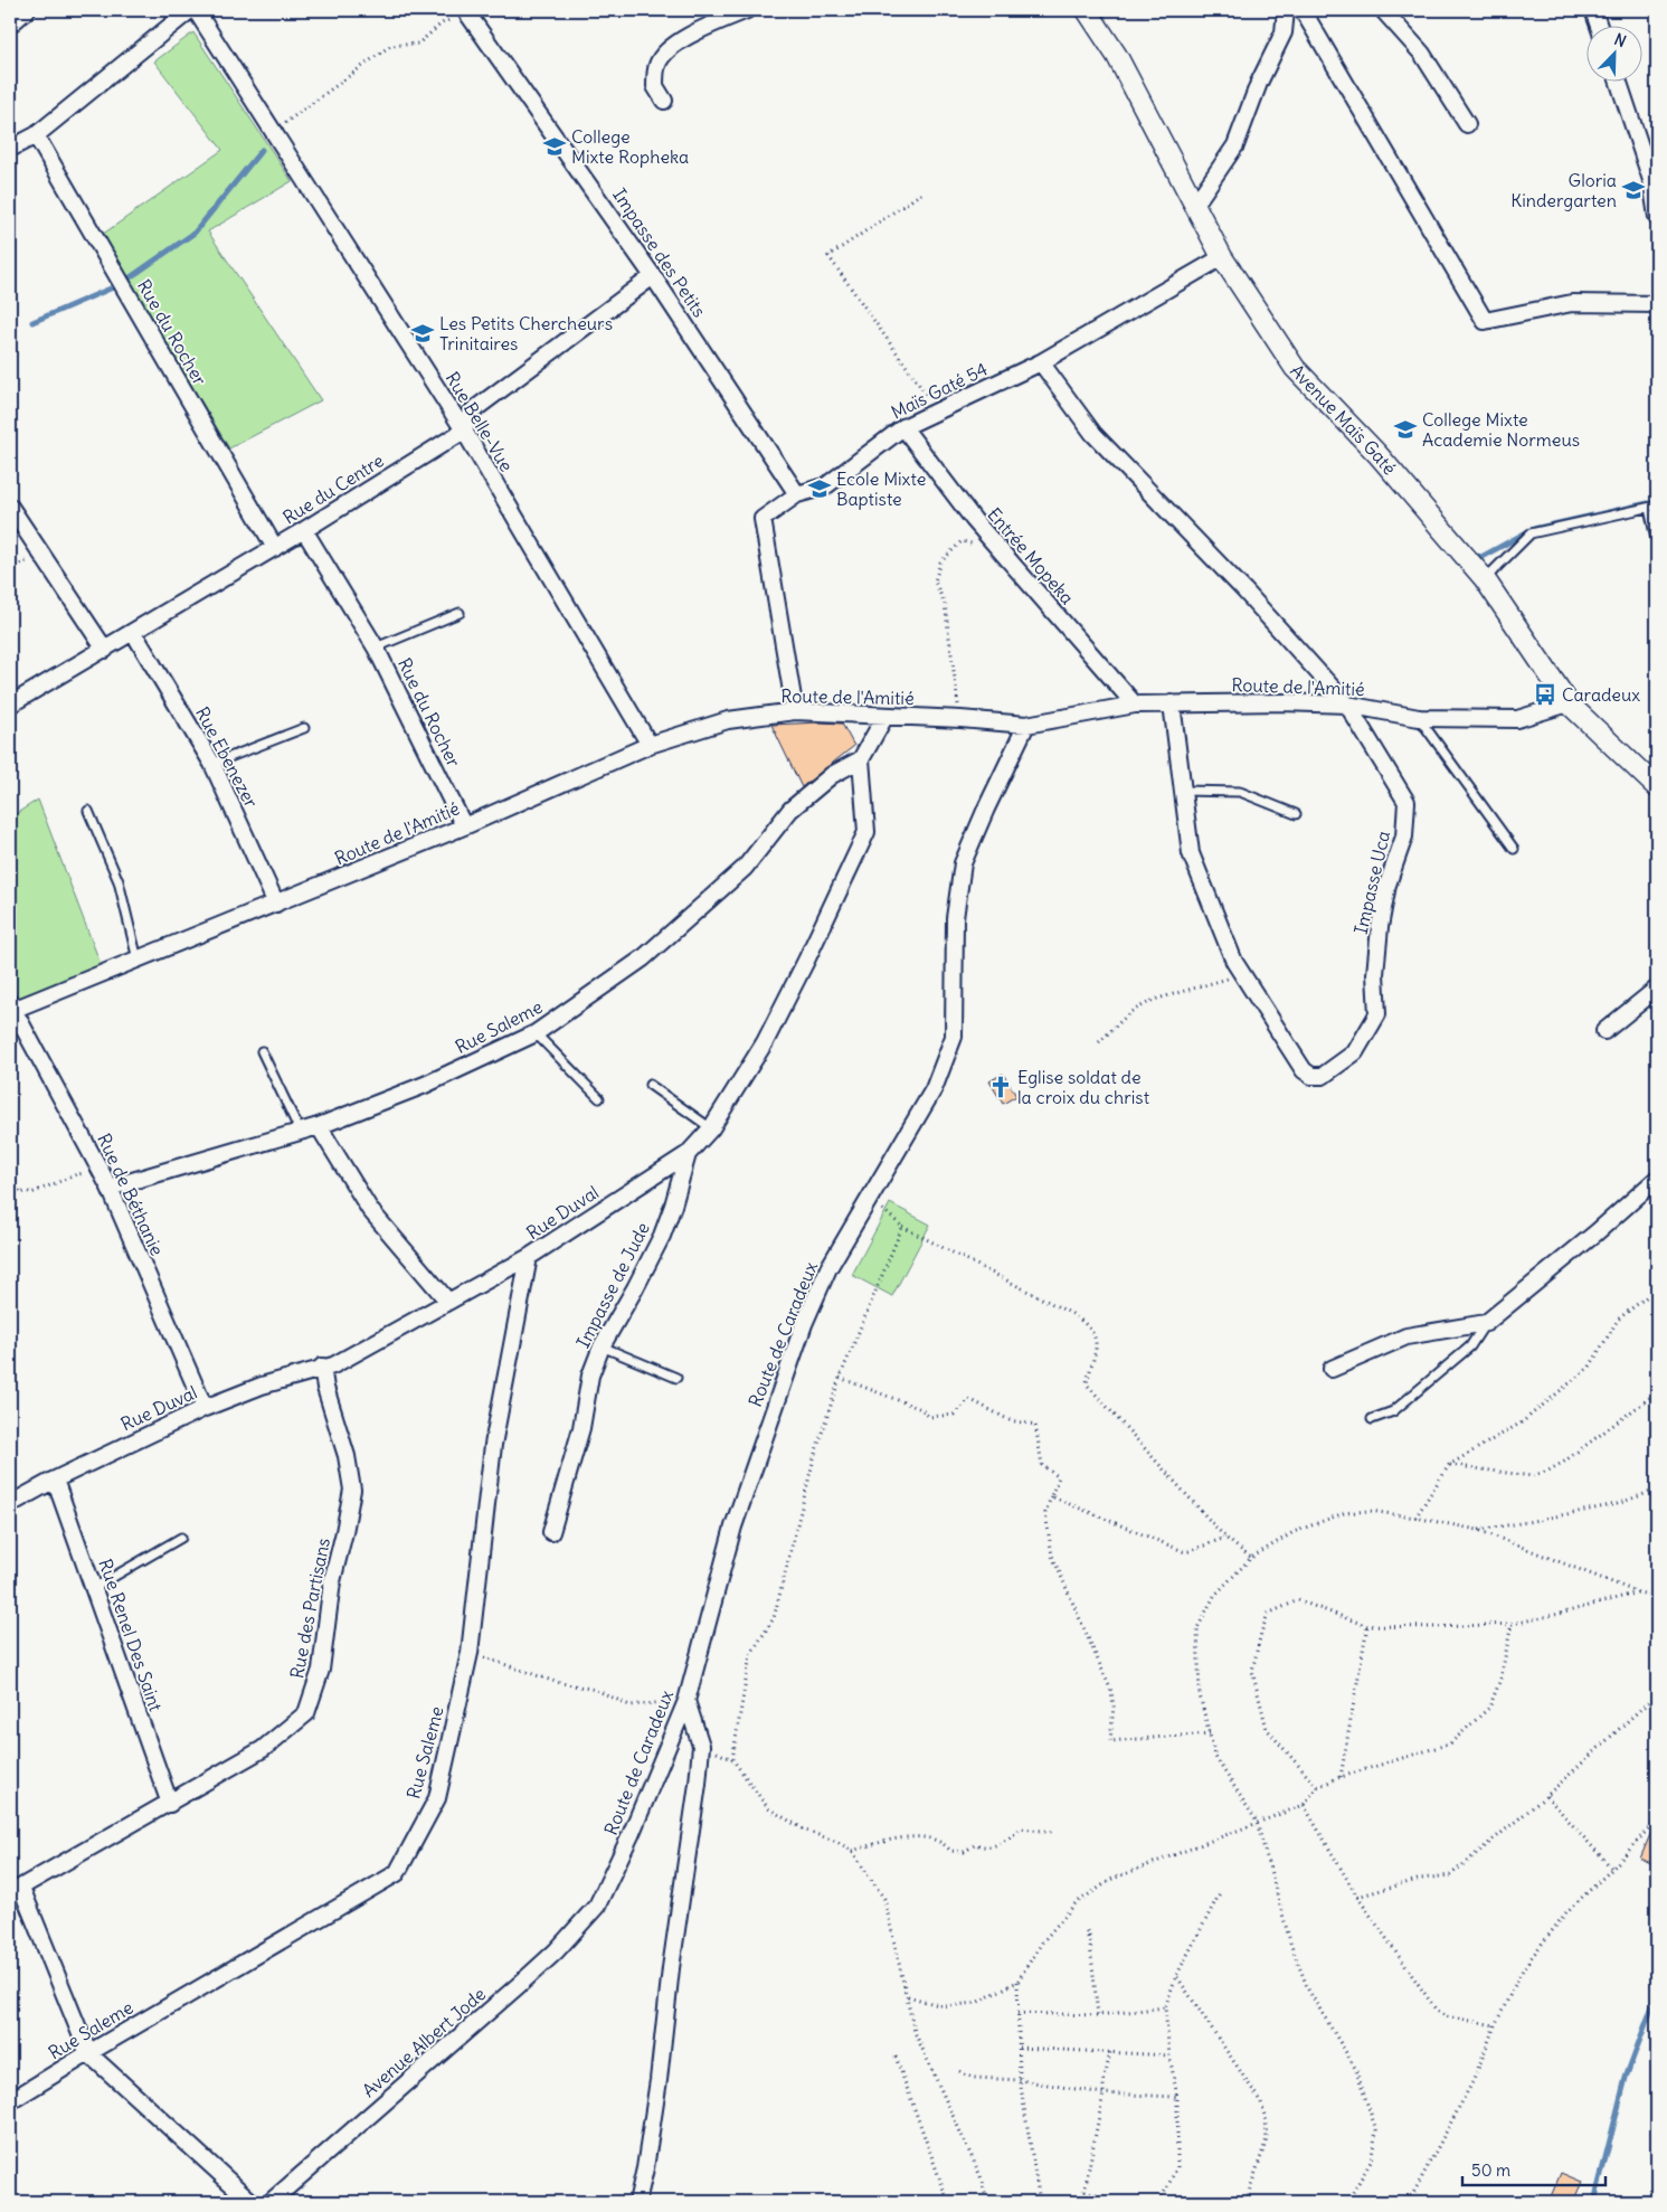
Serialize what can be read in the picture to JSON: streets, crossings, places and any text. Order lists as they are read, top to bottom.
{
  "streets": {
    "street": [
      "Impasse des Petits",
      "Rue du Rocher",
      "Maïs Gaté 54",
      "Avenue Maïs Gaté",
      "Rue Belle-Vue",
      "Rue du Centre",
      "Entrée Mopeka",
      "Route de l'Amitié",
      "Rue Ebenezer",
      "Impasse Uca",
      "Rue Saleme",
      "Rue de Béthanie",
      "Rue Duval",
      "Impasse de Jude",
      "Route de Caradeux",
      "Rue des Partisans",
      "Rue Renel Des Saint",
      "Avenue Albert Jode"
    ]
  },
  "crossings": [
    ["Impasse des Petits", "Maïs Gaté 54"],
    ["Rue du Rocher", "Rue du Centre"],
    ["Rue du Rocher", "Route de l'Amitié"],
    ["Maïs Gaté 54", "Avenue Maïs Gaté"],
    ["Maïs Gaté 54", "Entrée Mopeka"],
    ["Maïs Gaté 54", "Route de l'Amitié"],
    ["Avenue Maïs Gaté", "Route de l'Amitié"],
    ["Rue Belle-Vue", "Rue du Centre"],
    ["Rue Belle-Vue", "Route de l'Amitié"],
    ["Rue du Centre", "Rue Ebenezer"],
    ["Entrée Mopeka", "Route de l'Amitié"],
    ["Route de l'Amitié", "Rue Ebenezer"],
    ["Route de l'Amitié", "Impasse Uca"],
    ["Route de l'Amitié", "Rue de Béthanie"],
    ["Route de l'Amitié", "Route de Caradeux"],
    ["Rue Saleme", "Rue de Béthanie"],
    ["Rue Saleme", "Rue Duval"],
    ["Rue de Béthanie", "Rue Duval"],
    ["Rue Duval", "Impasse de Jude"],
    ["Rue Duval", "Rue des Partisans"],
    ["Rue Duval", "Rue Renel Des Saint"],
    ["Route de Caradeux", "Avenue Albert Jode"],
    ["Rue des Partisans", "Rue Renel Des Saint"]
  ],
  "places": {
    "school or university": [
      "College Mixte Ropheka",
      "Gloria Kindergarten",
      "Les Petits Chercheurs Trinitaires",
      "College Mixte Academie Normeus",
      "Ecole Mixte Baptiste"
    ],
    "bus stop": ["Caradeux"],
    "church": ["Eglise soldat de la croix du christ"]
  },
  "scale_bar": "50 m",
  "north": "top right"
}
